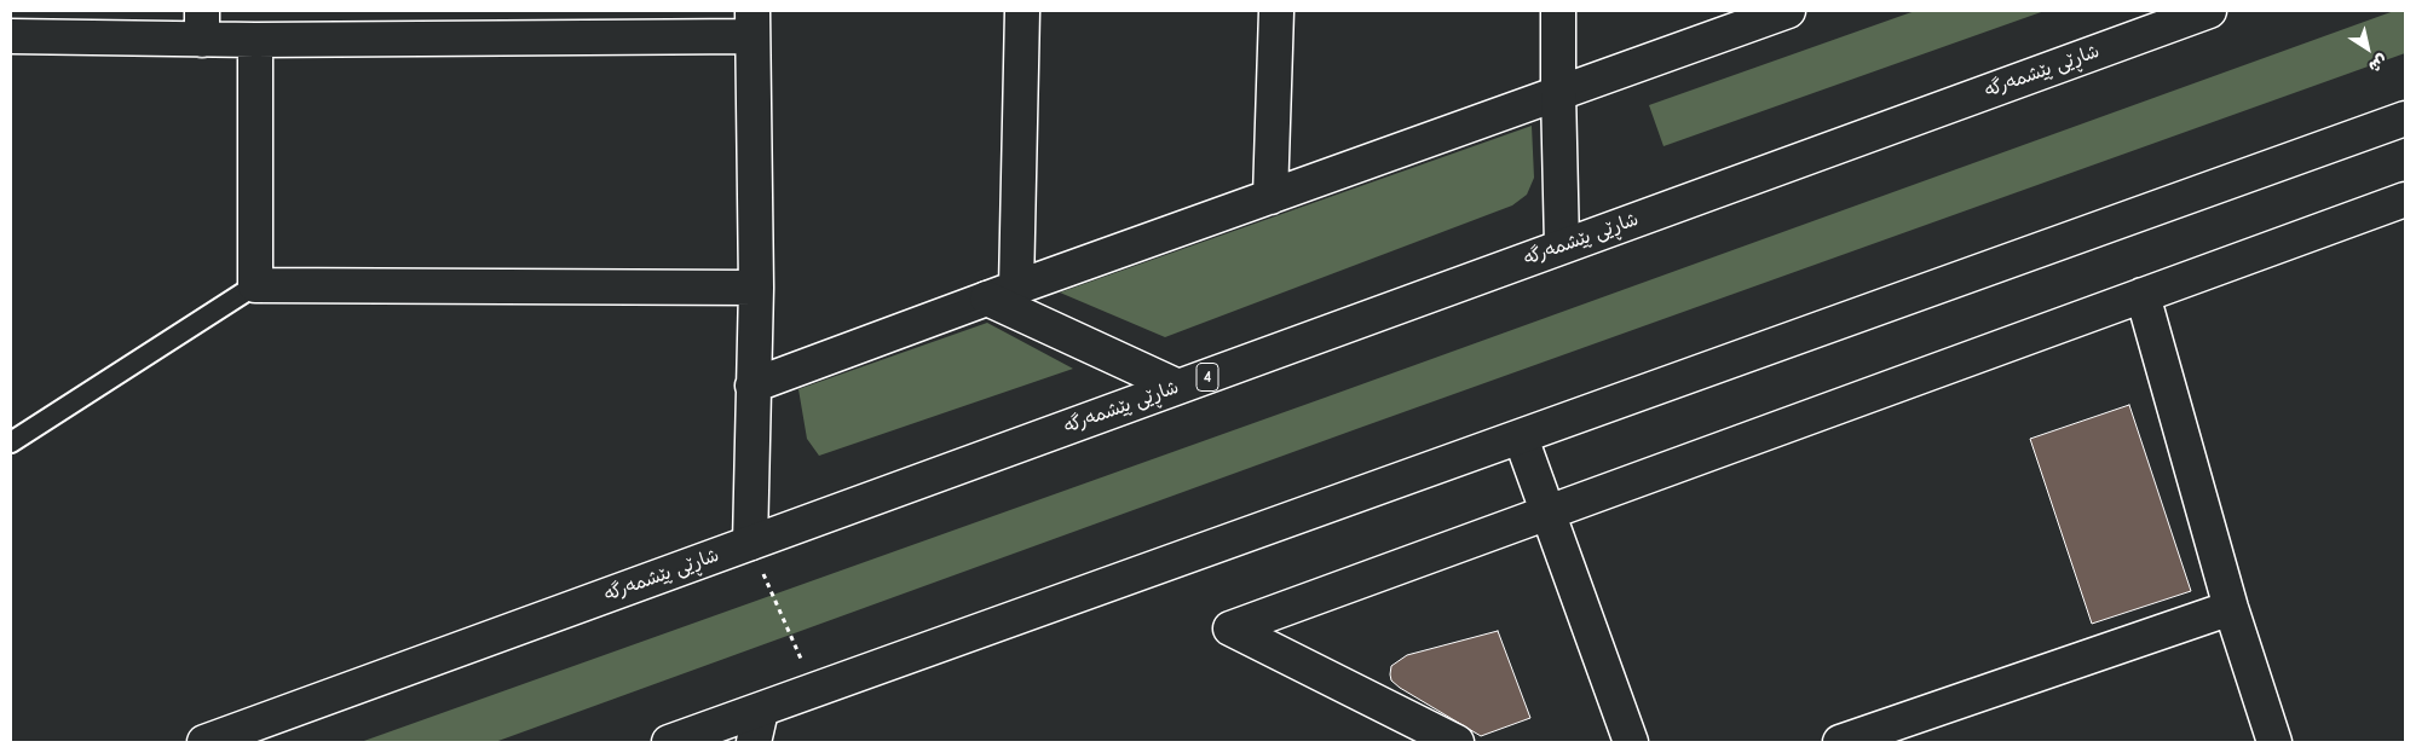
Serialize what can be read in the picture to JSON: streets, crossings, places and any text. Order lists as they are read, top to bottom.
{
  "streets": {
    "main road": ["شاڕێی پێشمەرگە", "4"]
  },
  "north": "bottom right"
}
